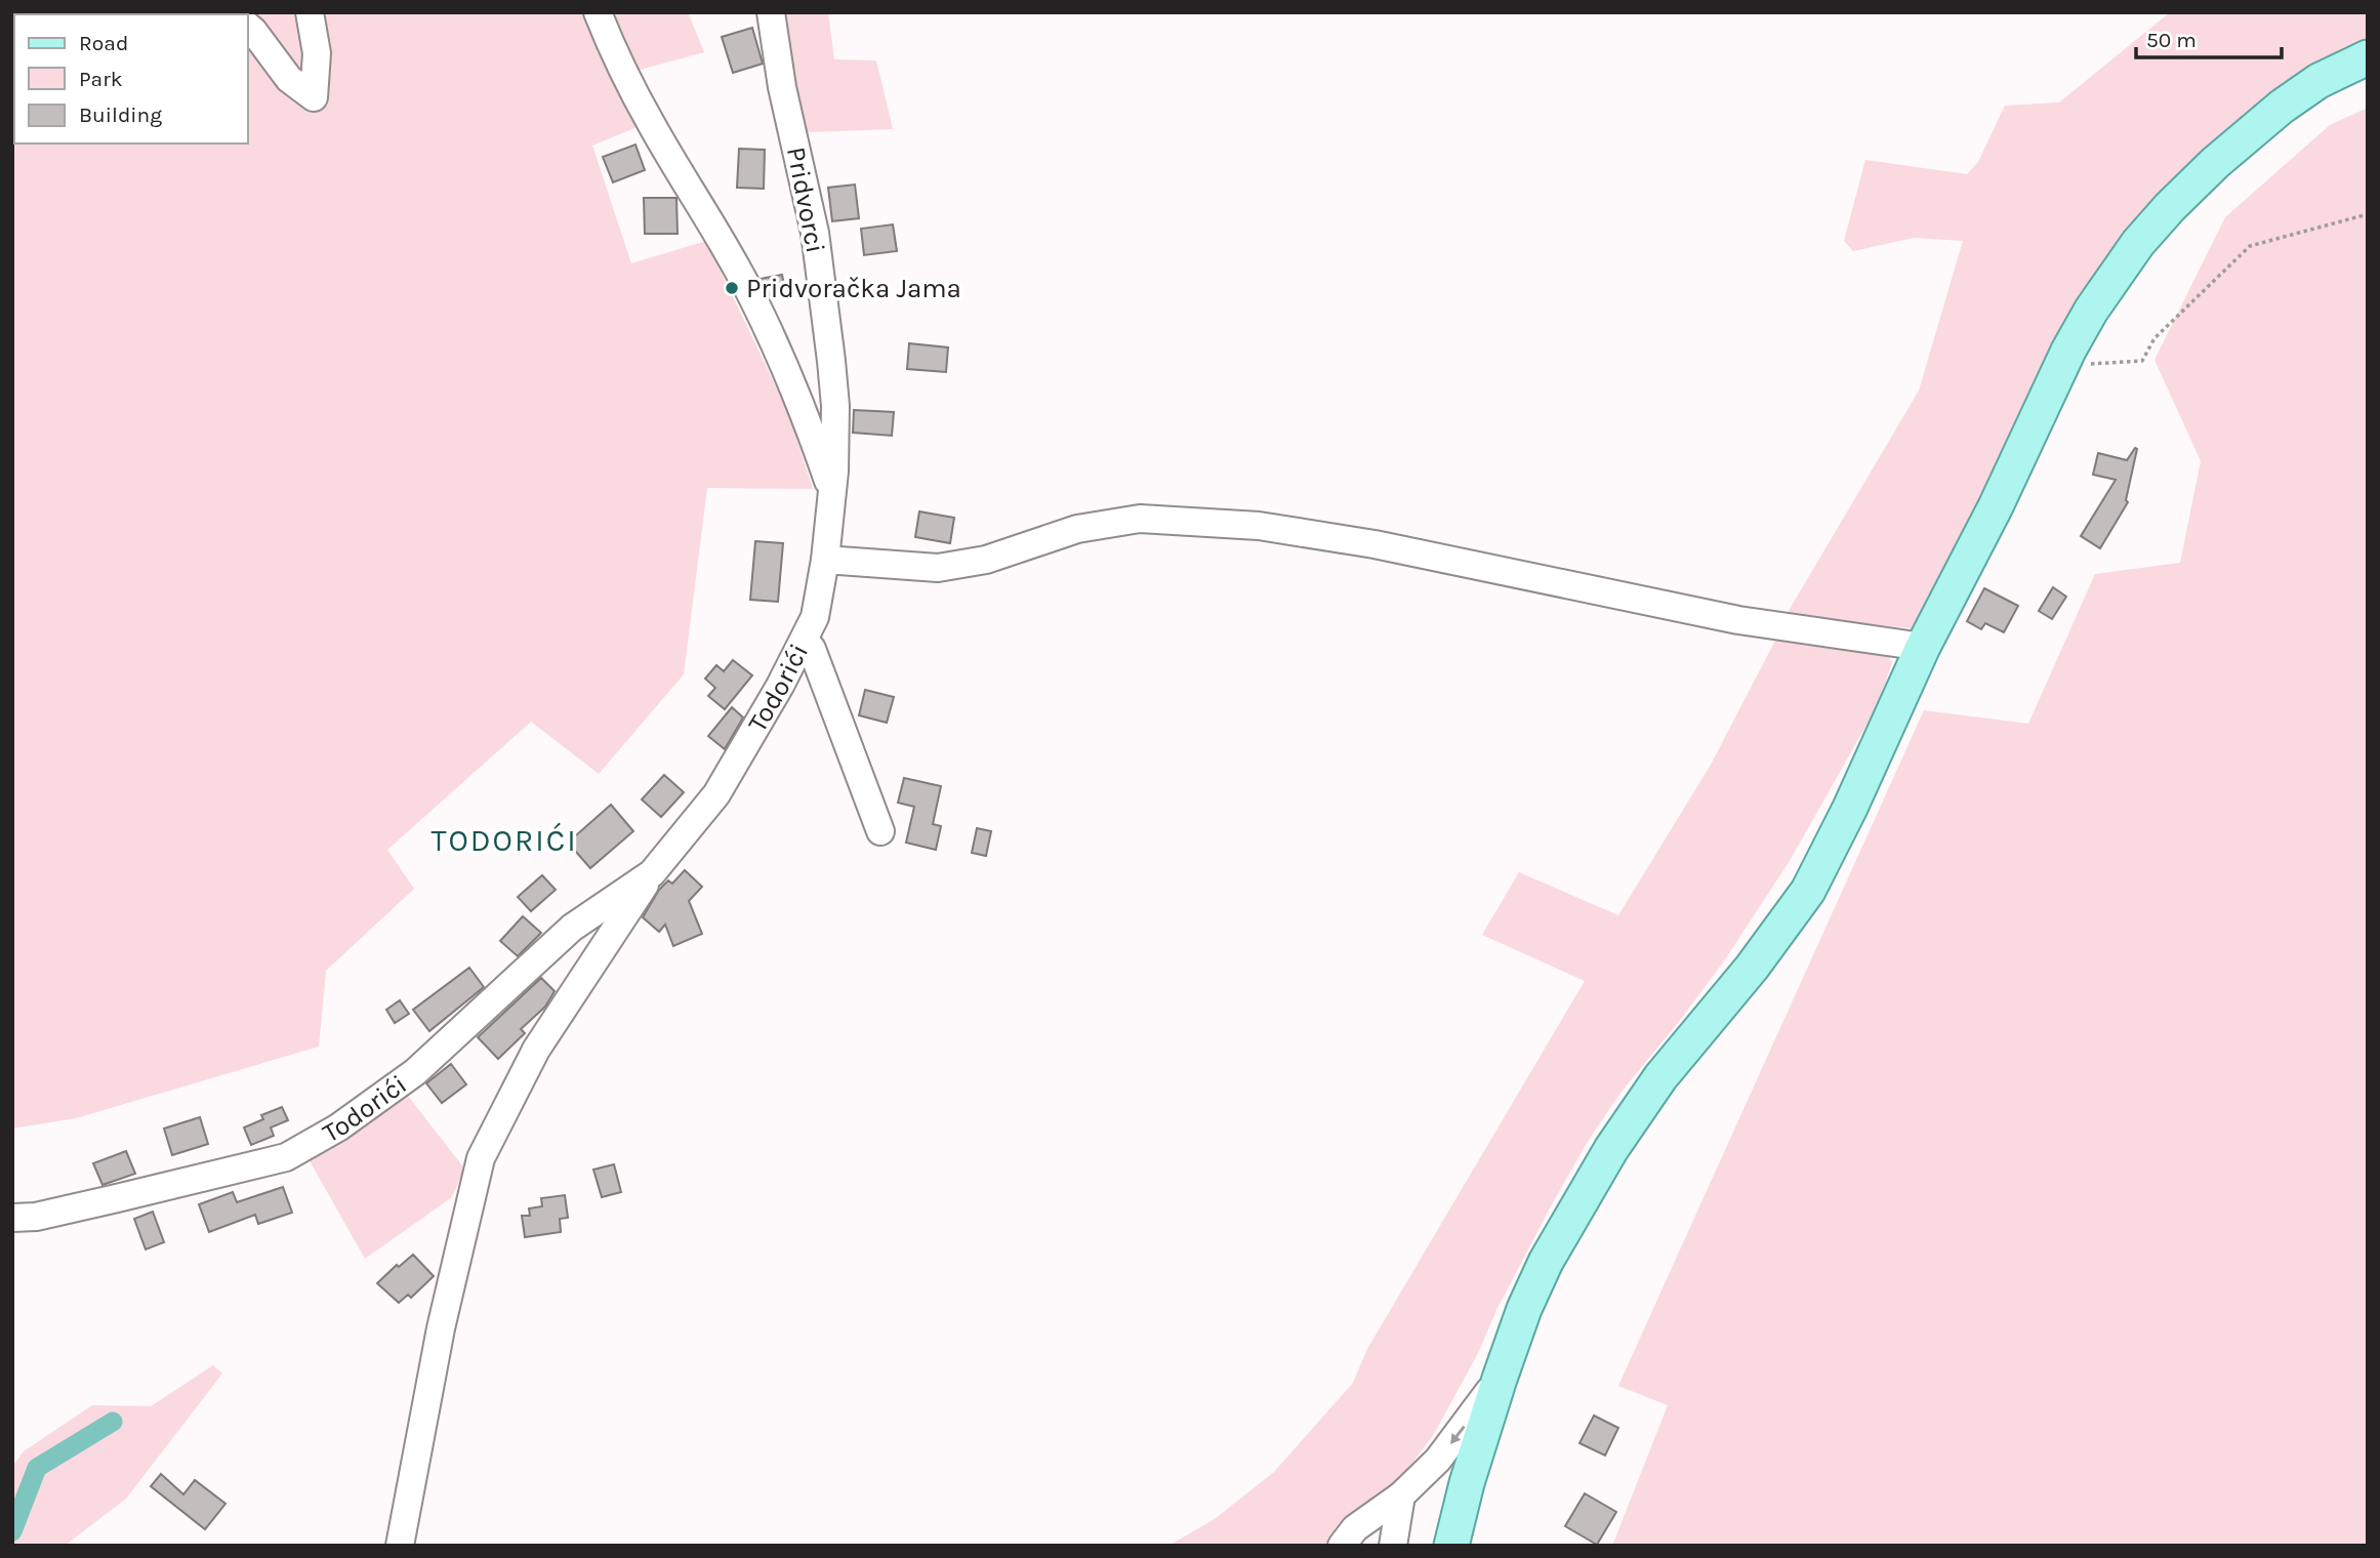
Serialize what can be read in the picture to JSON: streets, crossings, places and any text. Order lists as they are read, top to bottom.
{
  "streets": {
    "street": ["Pridvorci", "Todorići"]
  },
  "crossings": [
    ["Pridvorci", "Todorići"]
  ],
  "districts": ["TODORIĆI"],
  "places": ["Pridvoračka Jama"],
  "legend": ["Road", "Park", "Building"],
  "scale_bar": "50 m"
}
